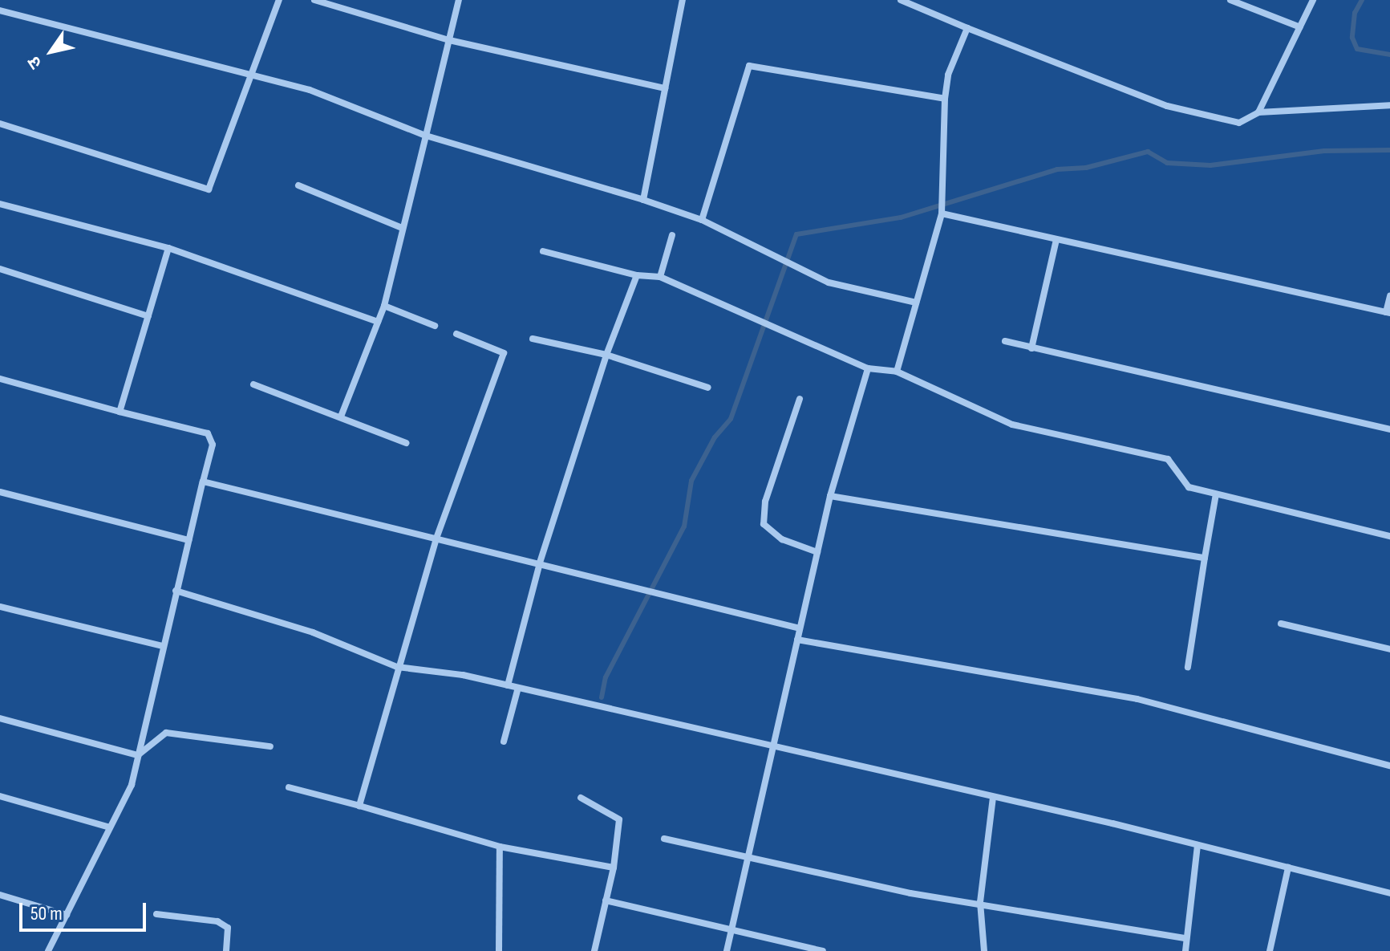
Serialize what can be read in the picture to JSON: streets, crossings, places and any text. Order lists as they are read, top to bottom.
{
  "scale_bar": "50 m",
  "north": "bottom left"
}
